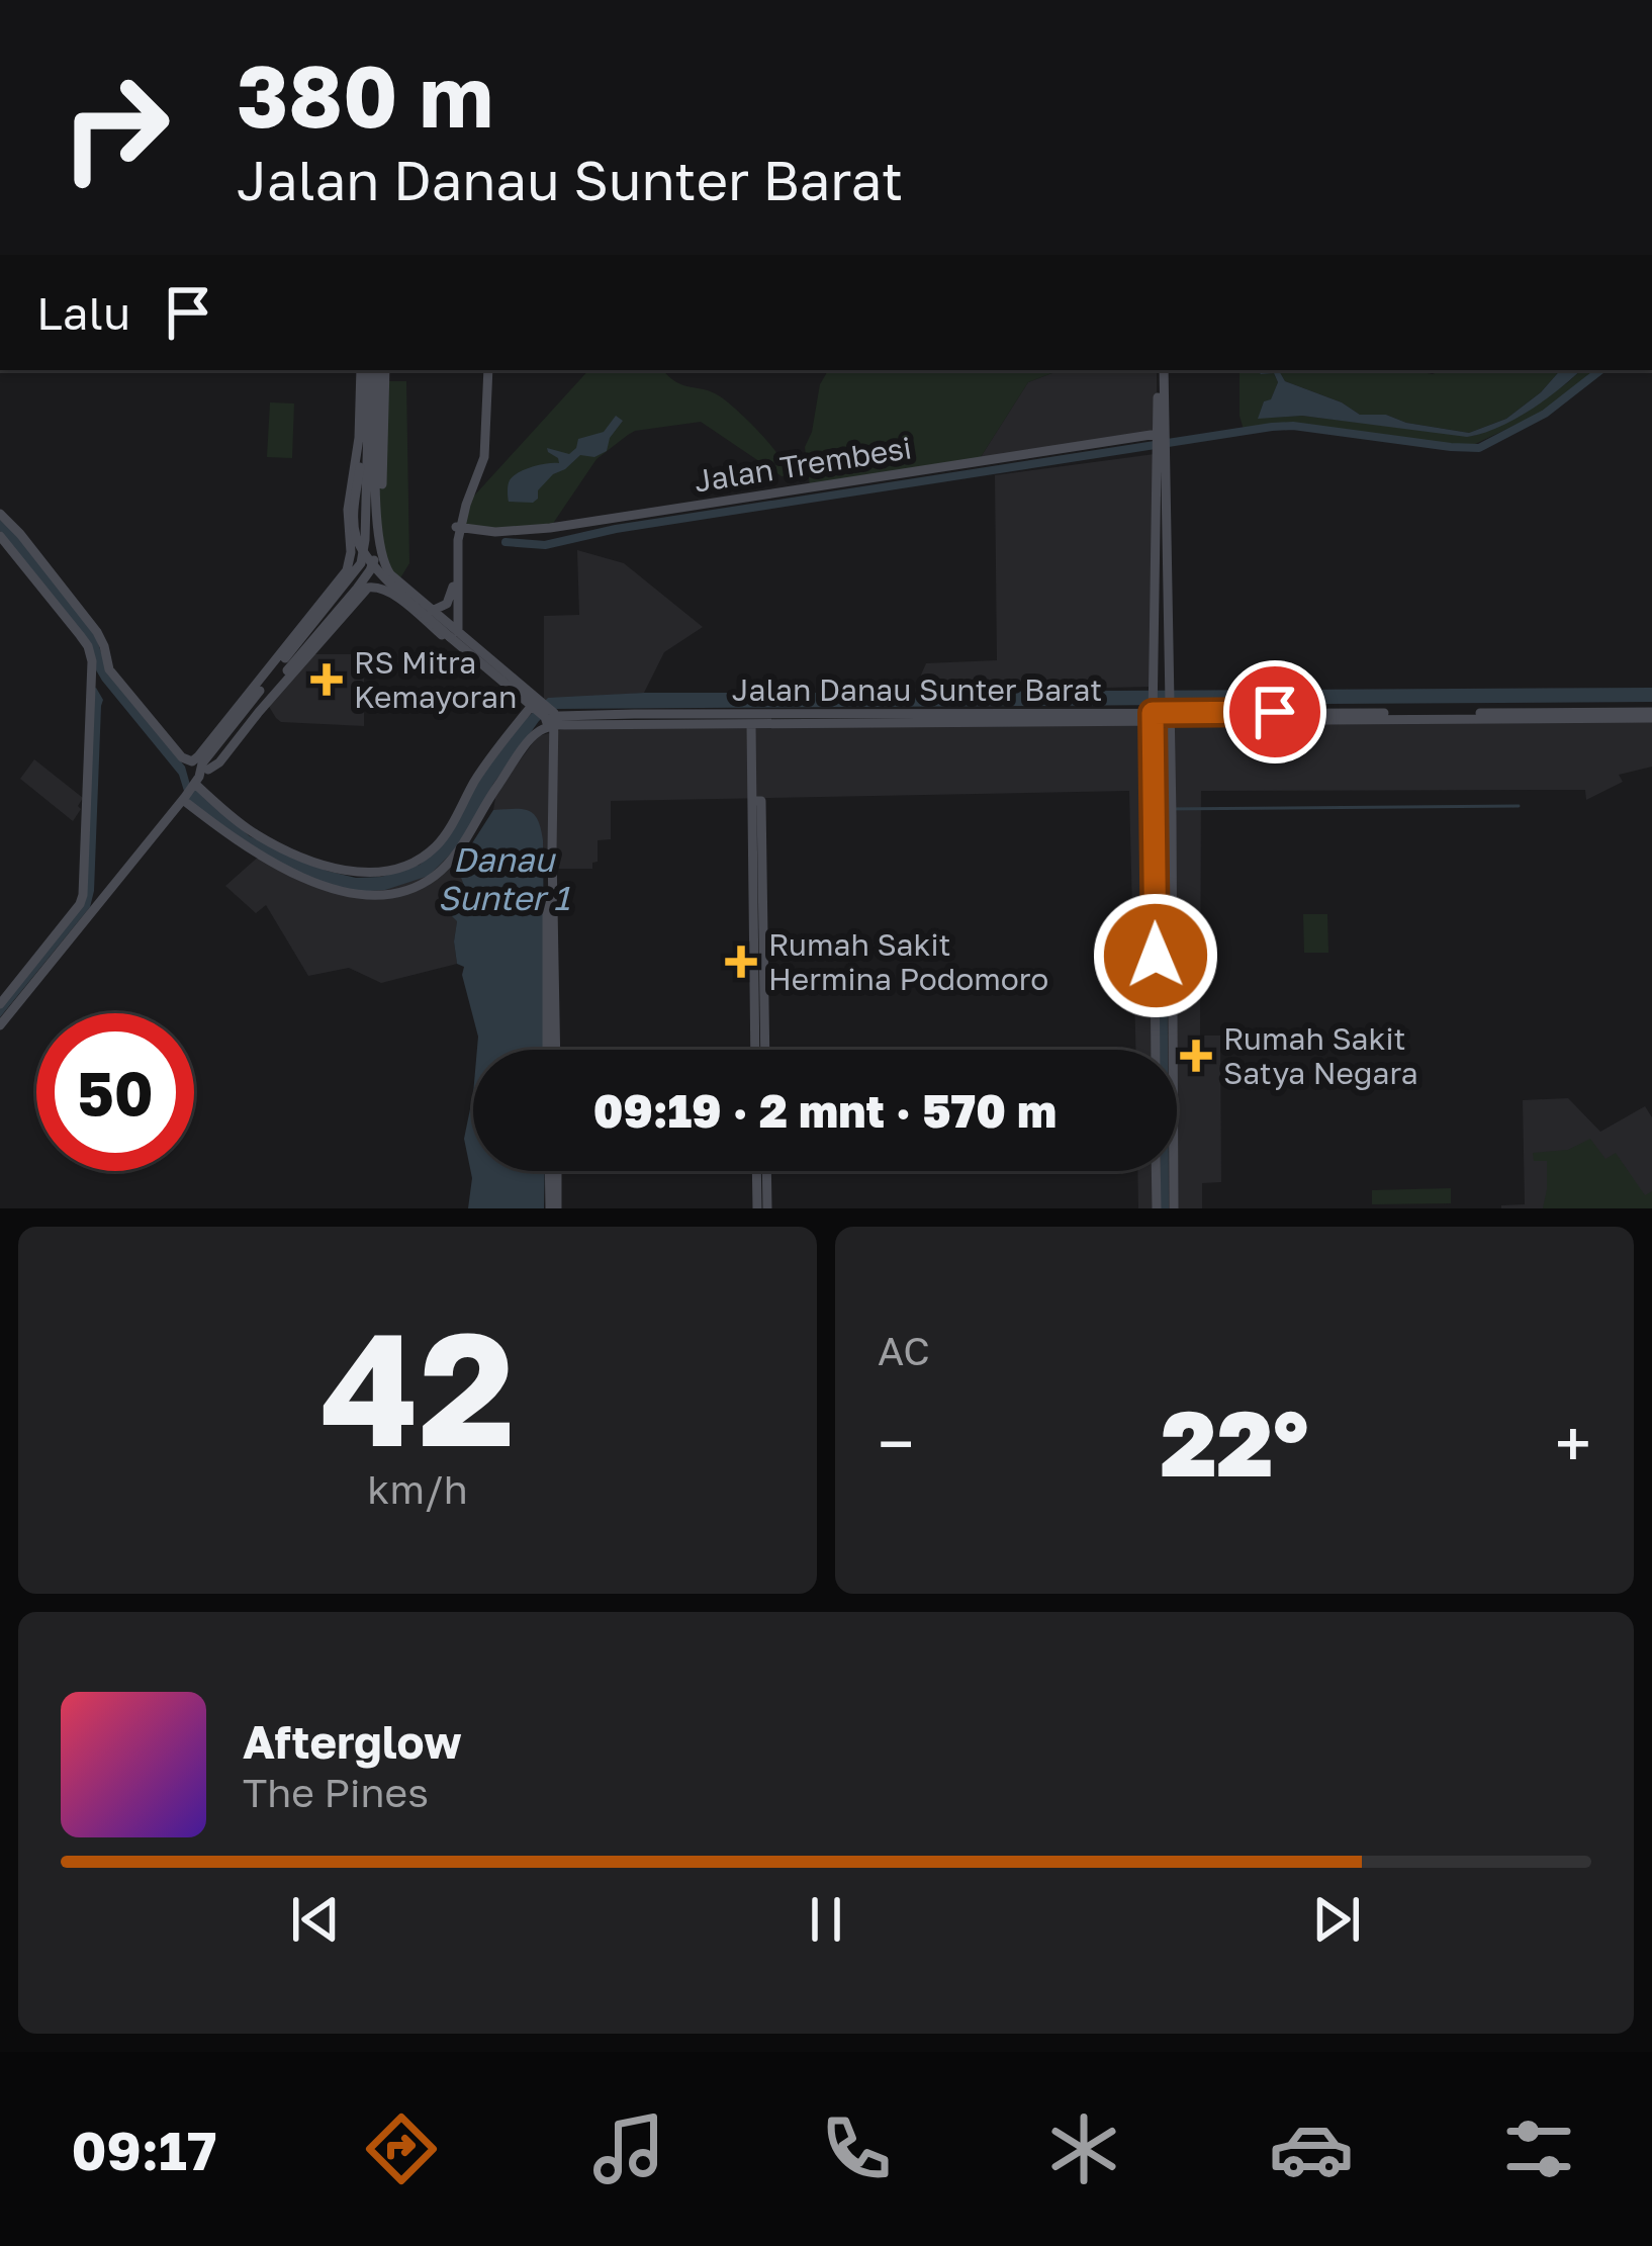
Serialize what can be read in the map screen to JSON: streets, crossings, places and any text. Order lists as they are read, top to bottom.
{
  "streets": {
    "main road": ["Jalan Trembesi", "Jalan Danau Sunter Barat"]
  },
  "water": ["Danau Sunter 1"],
  "places": {
    "health": ["RS Mitra Kemayoran", "Rumah Sakit Hermina Podomoro", "Rumah Sakit Satya Negara"]
  },
  "page": {
    "turn": ["380 m", "Jalan Danau Sunter Barat"],
    "then": "Lalu",
    "limit": "50",
    "trip": "09:19 · 2 mnt · 570 m",
    "tile": [
      ["42", "km/h"],
      "AC"
    ],
    "heat": ["−", "22°", "+"],
    "song": ["Afterglow", "The Pines"],
    "tabs": "09:17"
  }
}
